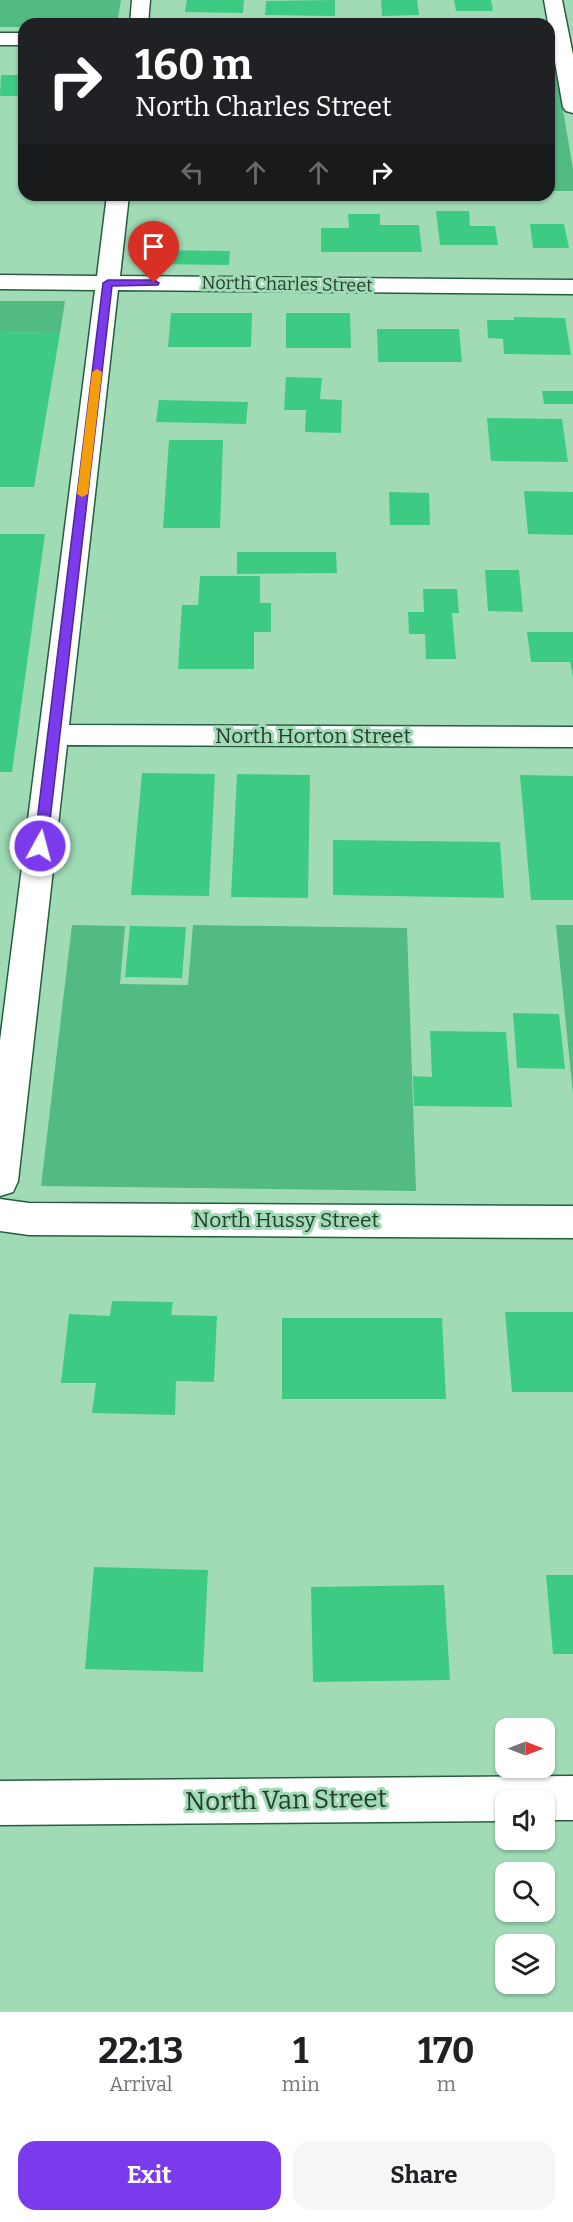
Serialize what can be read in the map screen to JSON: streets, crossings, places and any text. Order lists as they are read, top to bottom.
{
  "streets": {
    "street": [
      "North Charles Street",
      "North Horton Street",
      "North Hussy Street",
      "North Van Street"
    ]
  },
  "north": "right",
  "page": {
    "turn": ["160 m", "North Charles Street"],
    "eta": [
      "22:13",
      "Arrival",
      "1",
      "min",
      "170",
      "m"
    ],
    "buttons": ["Exit", "Share"]
  }
}
